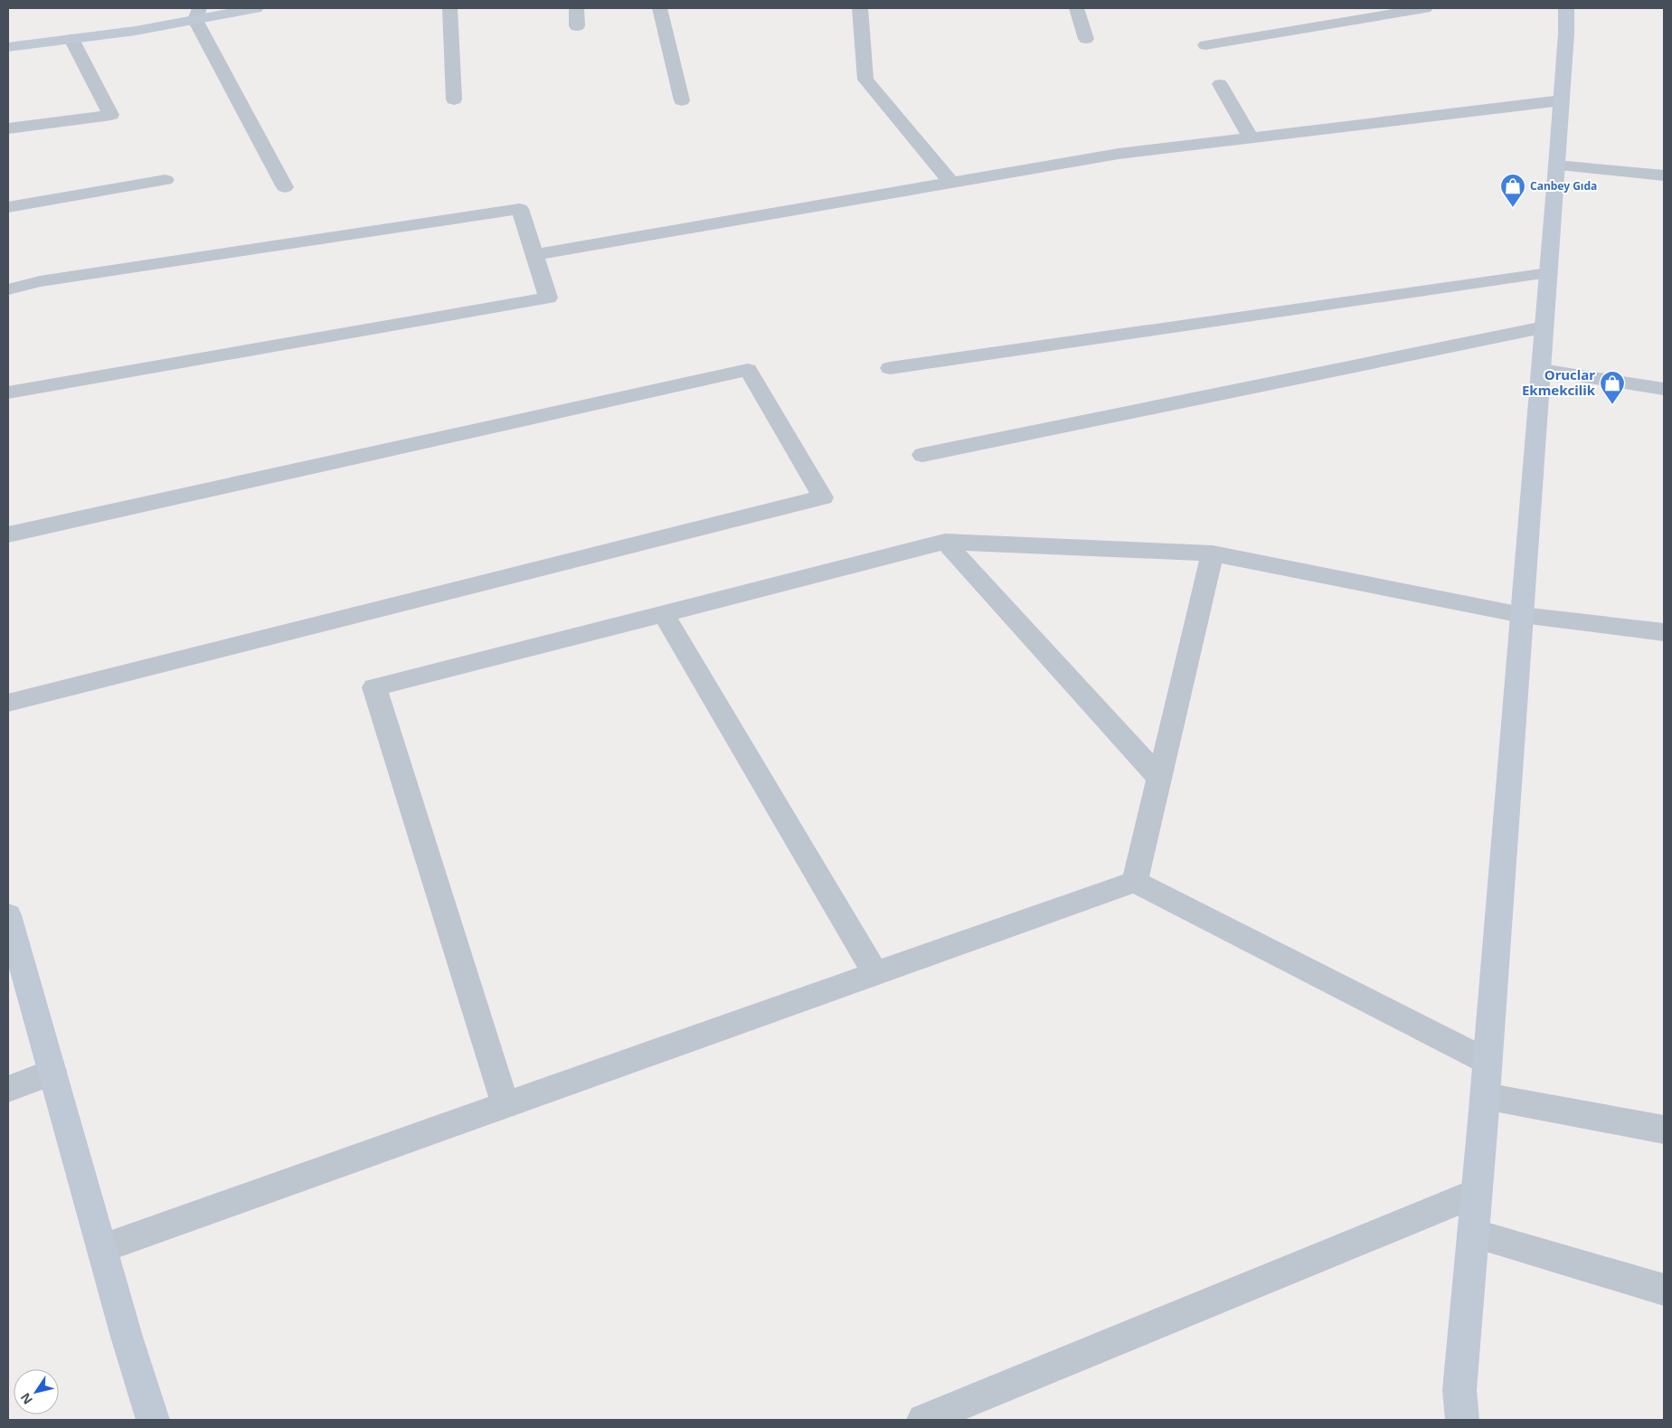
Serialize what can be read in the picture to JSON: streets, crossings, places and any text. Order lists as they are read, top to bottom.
{
  "places": {
    "shop": ["Canbey Gıda", "Oruclar Ekmekcilik"]
  },
  "north": "bottom left"
}
